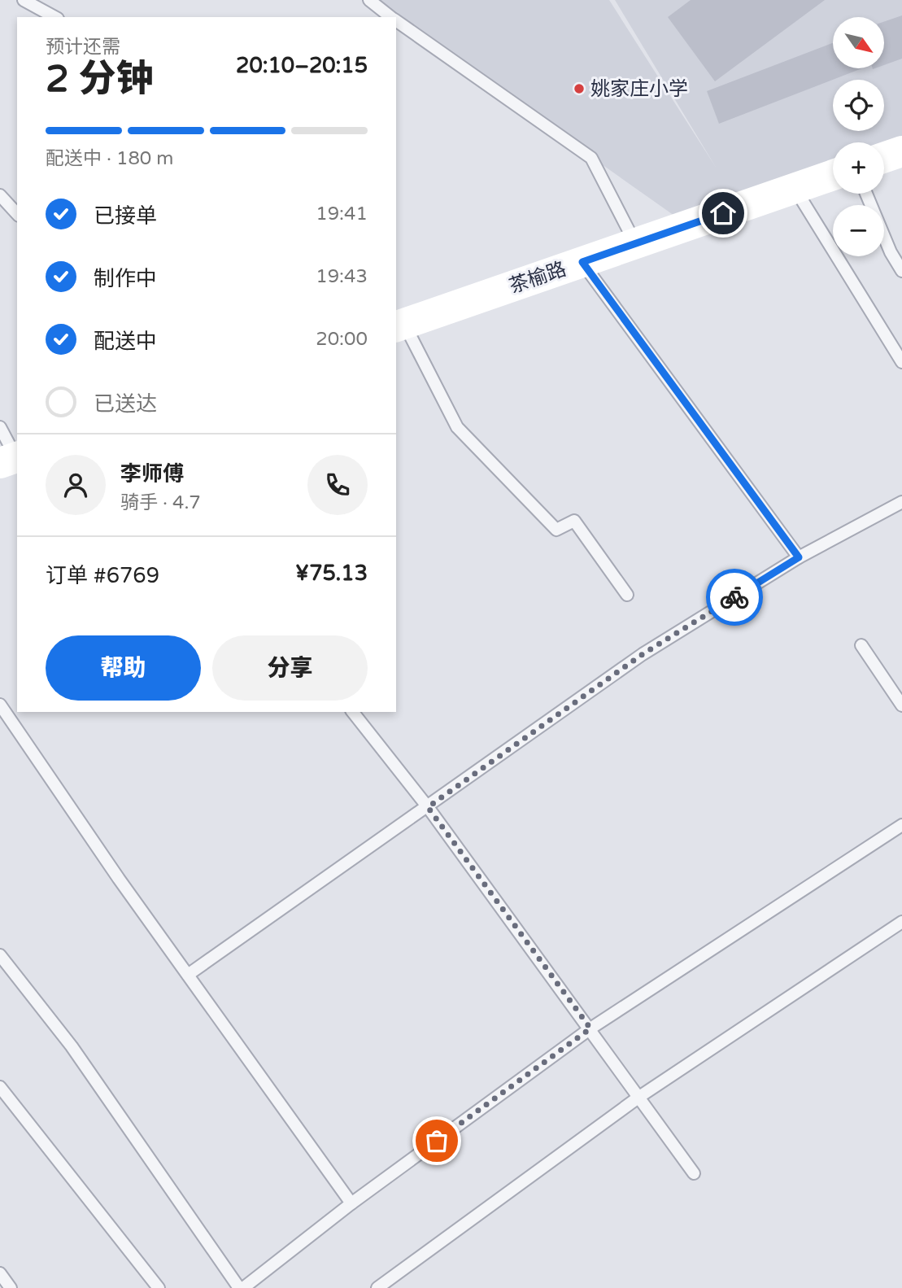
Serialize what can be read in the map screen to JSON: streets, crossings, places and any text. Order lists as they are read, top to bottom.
{
  "streets": {
    "street": ["茶榆路"]
  },
  "places": ["姚家庄小学"],
  "north": "bottom right",
  "page": {
    "map_buttons": ["+", "−"],
    "heading": ["2 分钟", "预计还需", "20:10–20:15"],
    "panel": [
      "李师傅",
      "骑手 · 4.7",
      "订单 #6769",
      "¥75.13"
    ],
    "bar": "配送中 · 180 m",
    "list": [
      ["已接单", "19:41"],
      ["制作中", "19:43"],
      ["配送中", "20:00"],
      "已送达"
    ],
    "buttons": ["帮助", "分享"]
  }
}
